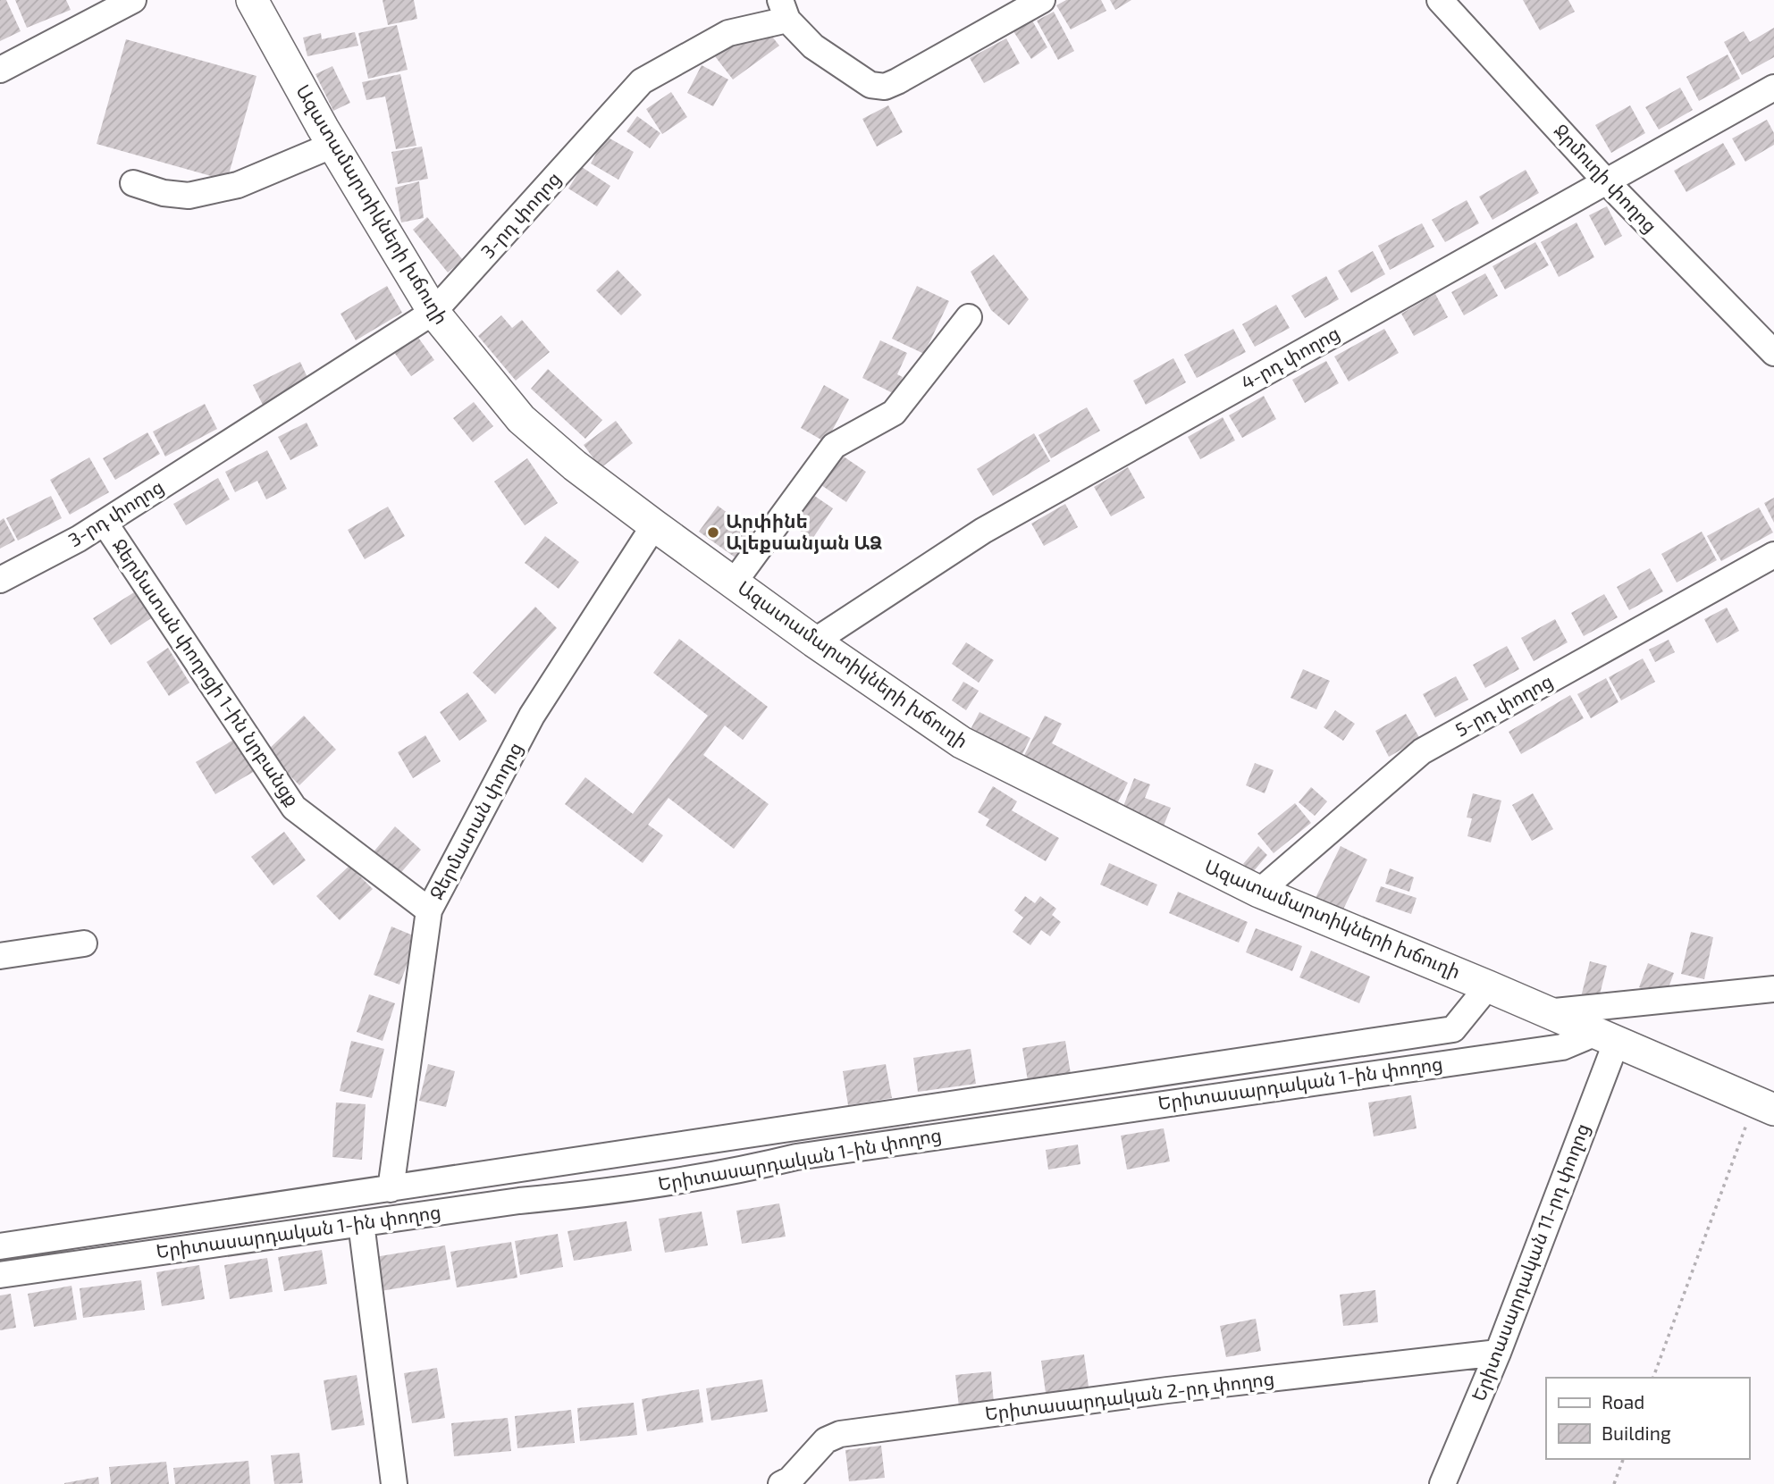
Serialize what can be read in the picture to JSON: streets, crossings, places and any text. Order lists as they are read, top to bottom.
{
  "streets": {
    "main road": ["Ազատամարտիկների խճուղի"],
    "street": [
      "Ջրմուղի փողոց",
      "3-րդ փողոց",
      "4-րդ փողոց",
      "Ջերմատան փողոցի 1-ին նրբանցք",
      "5-րդ փողոց",
      "Ջերմատան փողոց",
      "Երիտասարդական 1-ին փողոց",
      "Երիտասարդական 11-րդ փողոց",
      "Երիտասարդական 2-րդ փողոց"
    ]
  },
  "crossings": [
    ["Ջրմուղի փողոց", "4-րդ փողոց"],
    ["Ազատամարտիկների խճուղի", "3-րդ փողոց"],
    ["Ազատամարտիկների խճուղի", "4-րդ փողոց"],
    ["Ազատամարտիկների խճուղի", "5-րդ փողոց"],
    ["Ազատամարտիկների խճուղի", "Ջերմատան փողոց"],
    ["Ազատամարտիկների խճուղի", "Երիտասարդական 1-ին փողոց"],
    ["Ազատամարտիկների խճուղի", "Երիտասարդական 11-րդ փողոց"],
    ["3-րդ փողոց", "Ջերմատան փողոցի 1-ին նրբանցք"],
    ["Ջերմատան փողոցի 1-ին նրբանցք", "Ջերմատան փողոց"],
    ["Երիտասարդական 1-ին փողոց", "Երիտասարդական 11-րդ փողոց"],
    ["Երիտասարդական 11-րդ փողոց", "Երիտասարդական 2-րդ փողոց"]
  ],
  "places": ["Արփինե Ալեքսանյան ԱՁ"],
  "legend": ["Road", "Building"]
}
